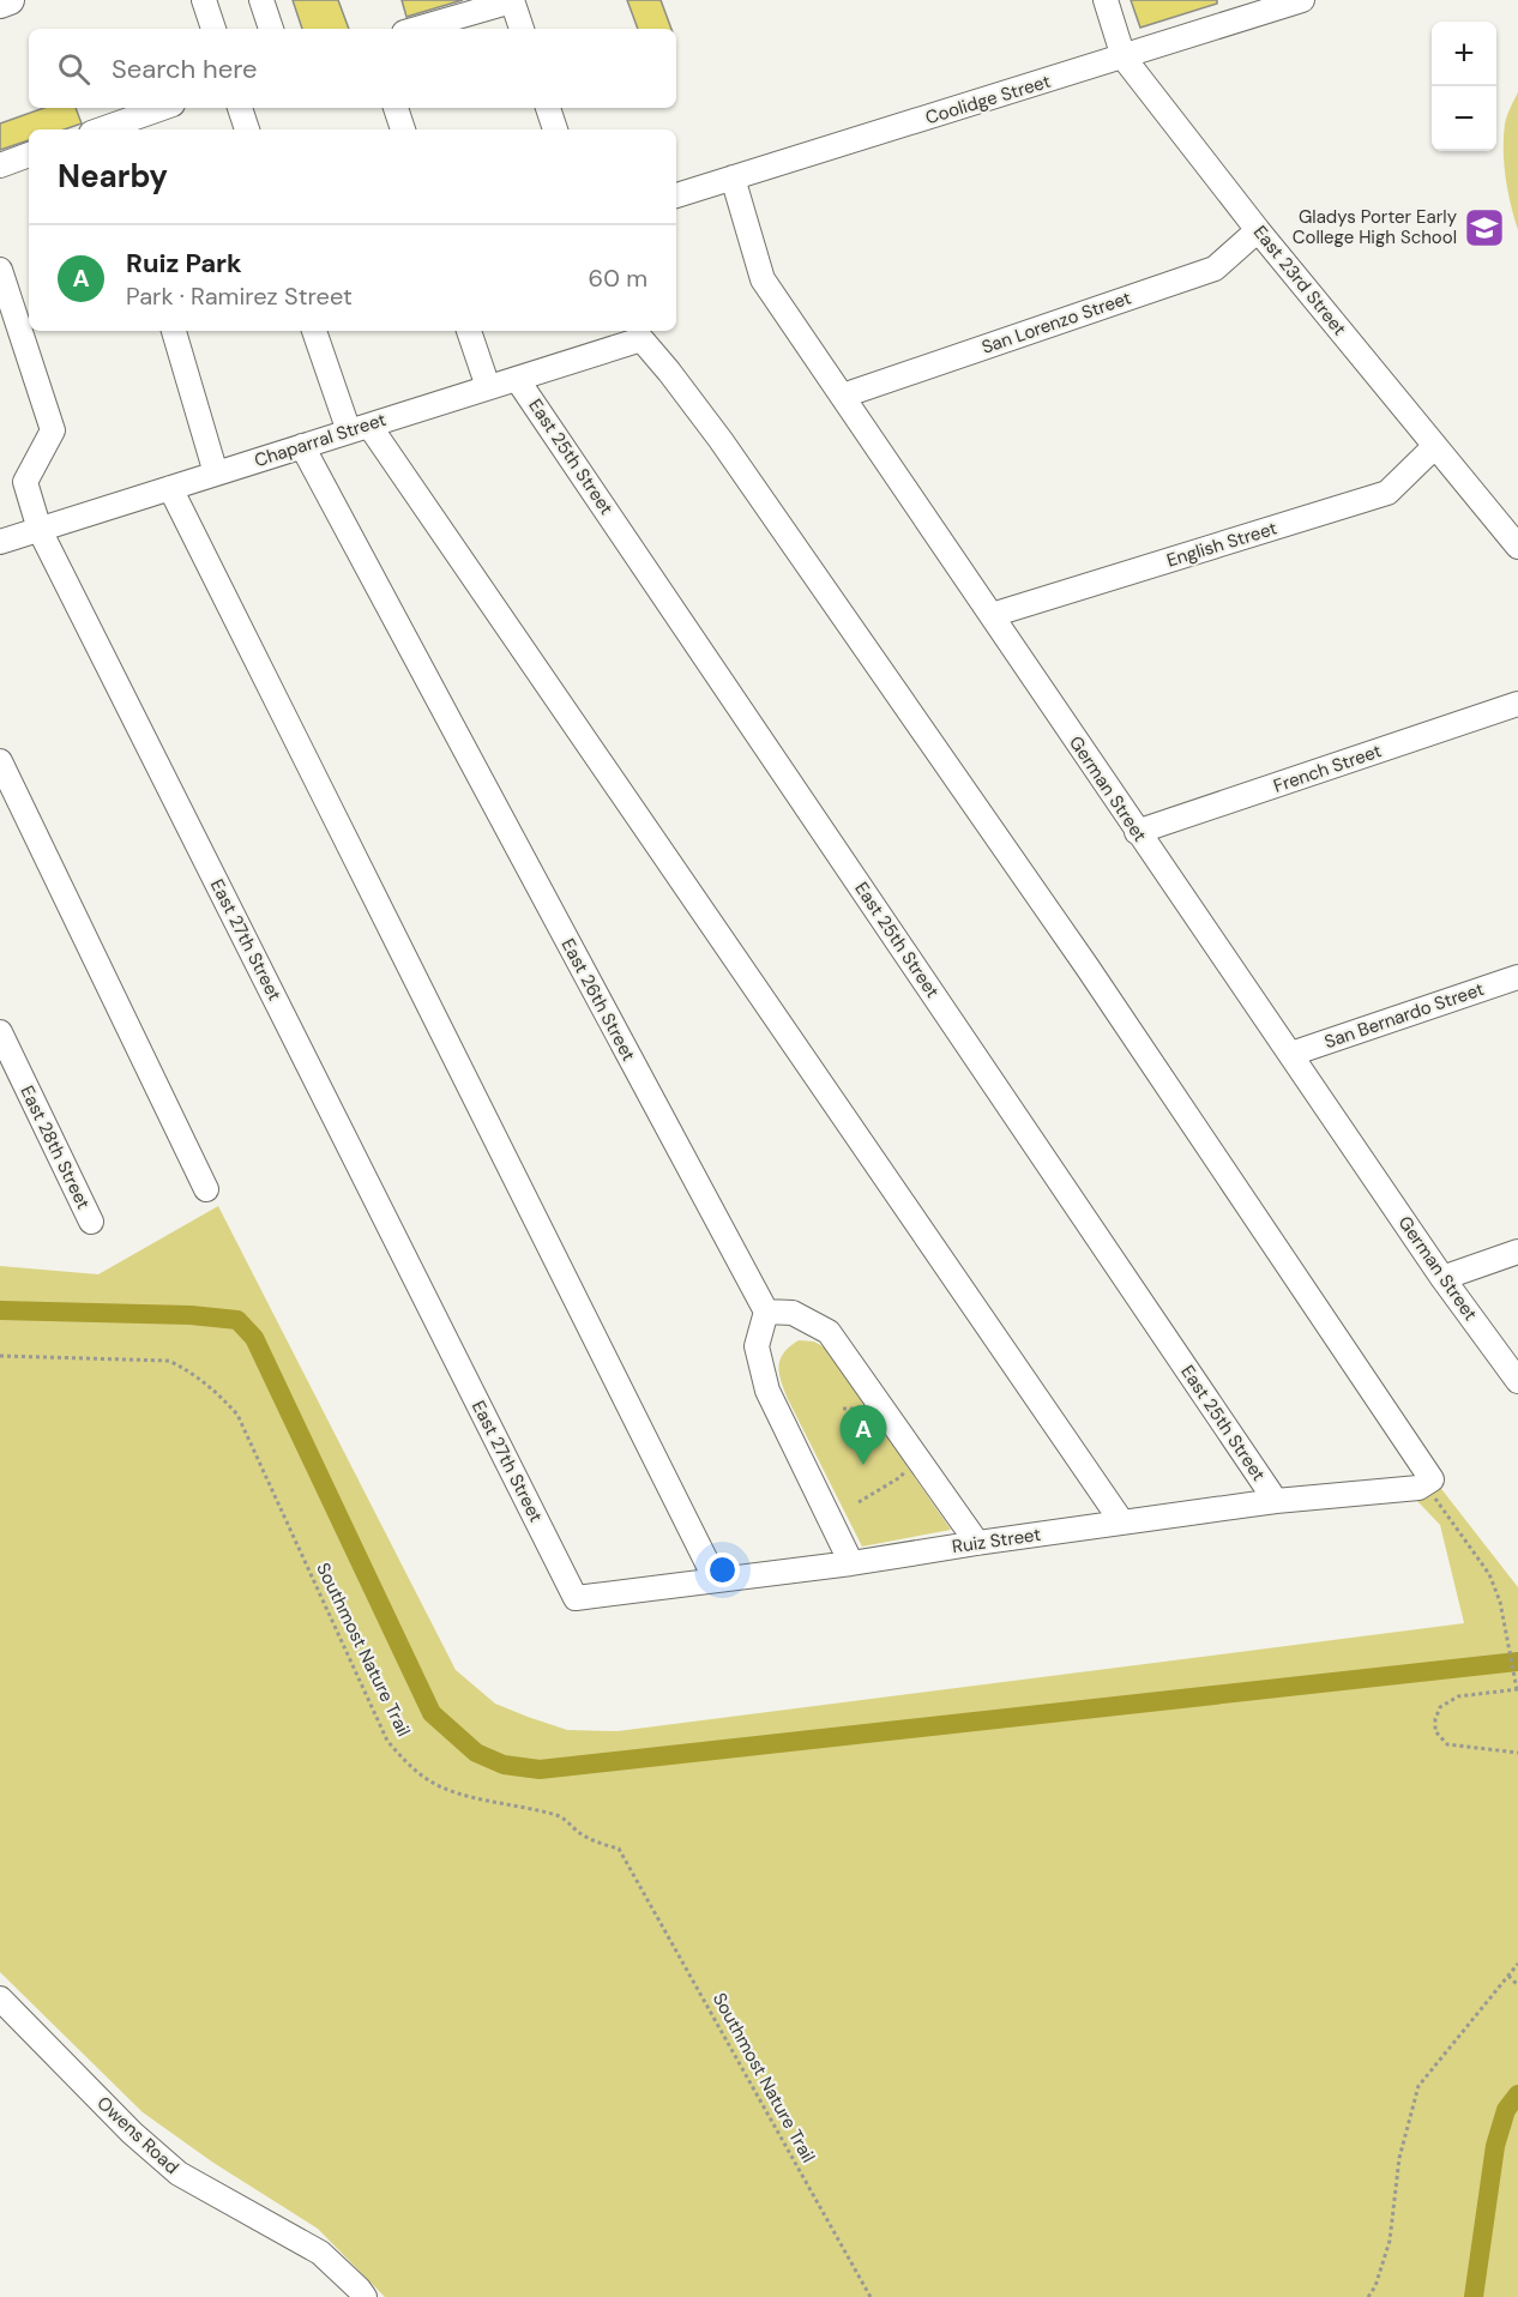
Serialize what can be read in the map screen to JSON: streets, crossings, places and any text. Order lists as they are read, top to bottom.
{
  "streets": {
    "street": [
      "Coolidge Street",
      "East 23rd Street",
      "San Lorenzo Street",
      "Chaparral Street",
      "East 25th Street",
      "English Street",
      "French Street",
      "German Street",
      "East 27th Street",
      "East 26th Street",
      "San Bernardo Street",
      "East 28th Street",
      "Ruiz Street",
      "Owens Road"
    ],
    "path": ["Southmost Nature Trail"]
  },
  "crossings": [
    ["Coolidge Street", "East 23rd Street"],
    ["Coolidge Street", "German Street"],
    ["East 23rd Street", "San Lorenzo Street"],
    ["East 23rd Street", "English Street"],
    ["San Lorenzo Street", "German Street"],
    ["Chaparral Street", "East 25th Street"],
    ["Chaparral Street", "East 27th Street"],
    ["Chaparral Street", "East 26th Street"],
    ["Chaparral Street", "Ruiz Street"],
    ["East 25th Street", "Ruiz Street"],
    ["English Street", "German Street"],
    ["French Street", "German Street"],
    ["German Street", "San Bernardo Street"],
    ["East 27th Street", "Ruiz Street"]
  ],
  "places": {
    "school or university": ["Gladys Porter Early College High School"]
  },
  "page": {
    "map_buttons": ["+", "−"],
    "search": "Search here",
    "heading": "Nearby",
    "list": [
      {
        "mark": "A",
        "name": "Ruiz Park",
        "note": "Park · Ramirez Street",
        "value": "60 m"
      }
    ],
    "pins": "A"
  }
}
